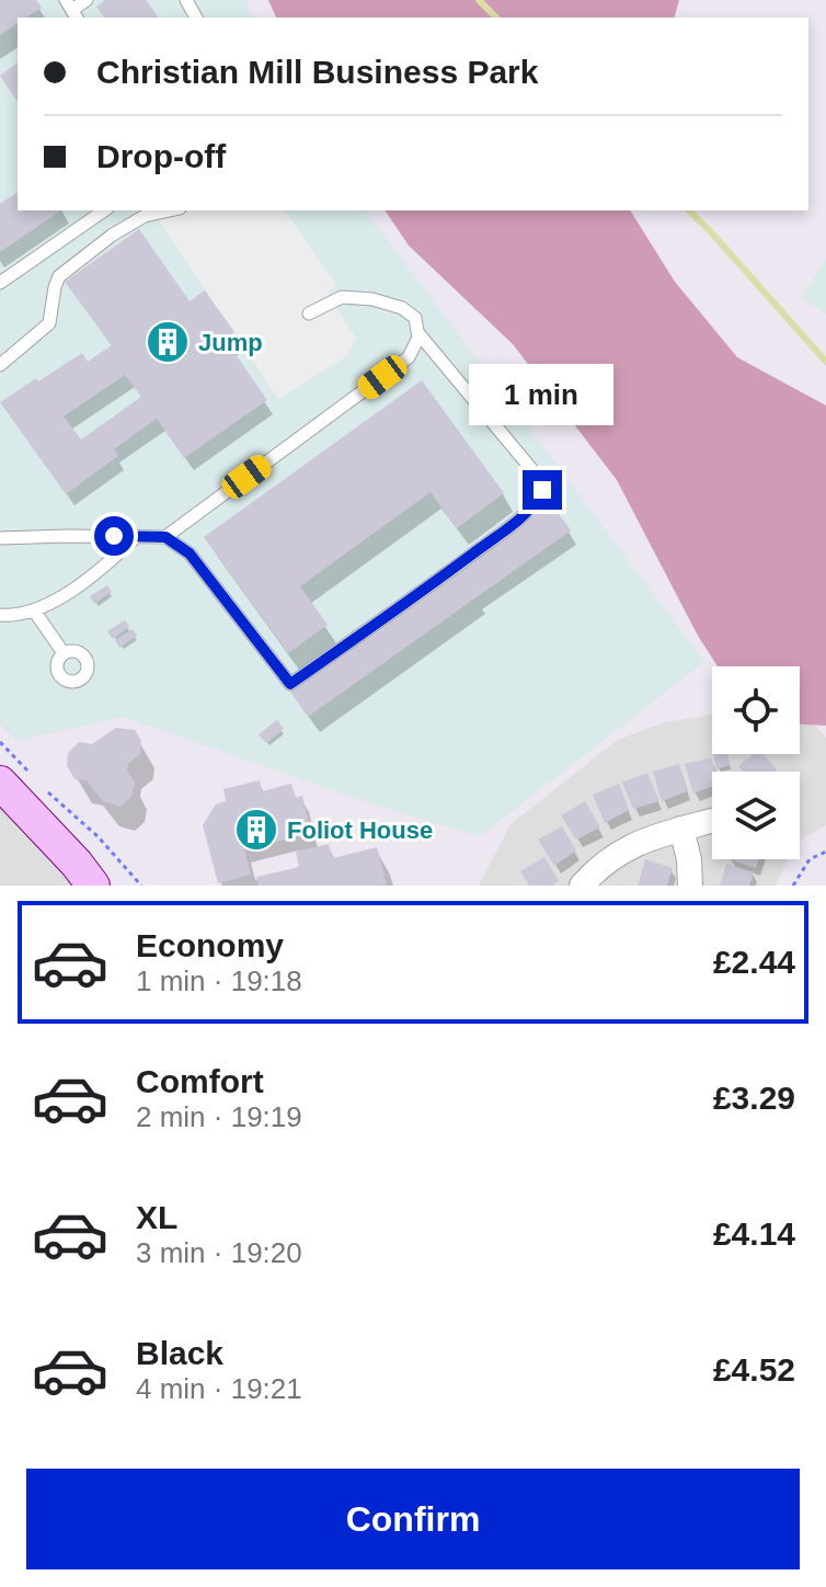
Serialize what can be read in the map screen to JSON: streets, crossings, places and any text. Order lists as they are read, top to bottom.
{
  "places": {
    "building": ["Jump", "Foliot House"]
  },
  "page": {
    "banner": ["Christian Mill Business Park", "Drop-off"],
    "bubble": "1 min",
    "list": [
      {
        "name": "Economy",
        "note": "1 min · 19:18",
        "value": "£2.44"
      },
      {
        "name": "Comfort",
        "note": "2 min · 19:19",
        "value": "£3.29"
      },
      {
        "name": "XL",
        "note": "3 min · 19:20",
        "value": "£4.14"
      },
      {
        "name": "Black",
        "note": "4 min · 19:21",
        "value": "£4.52"
      }
    ],
    "buttons": "Confirm"
  }
}
